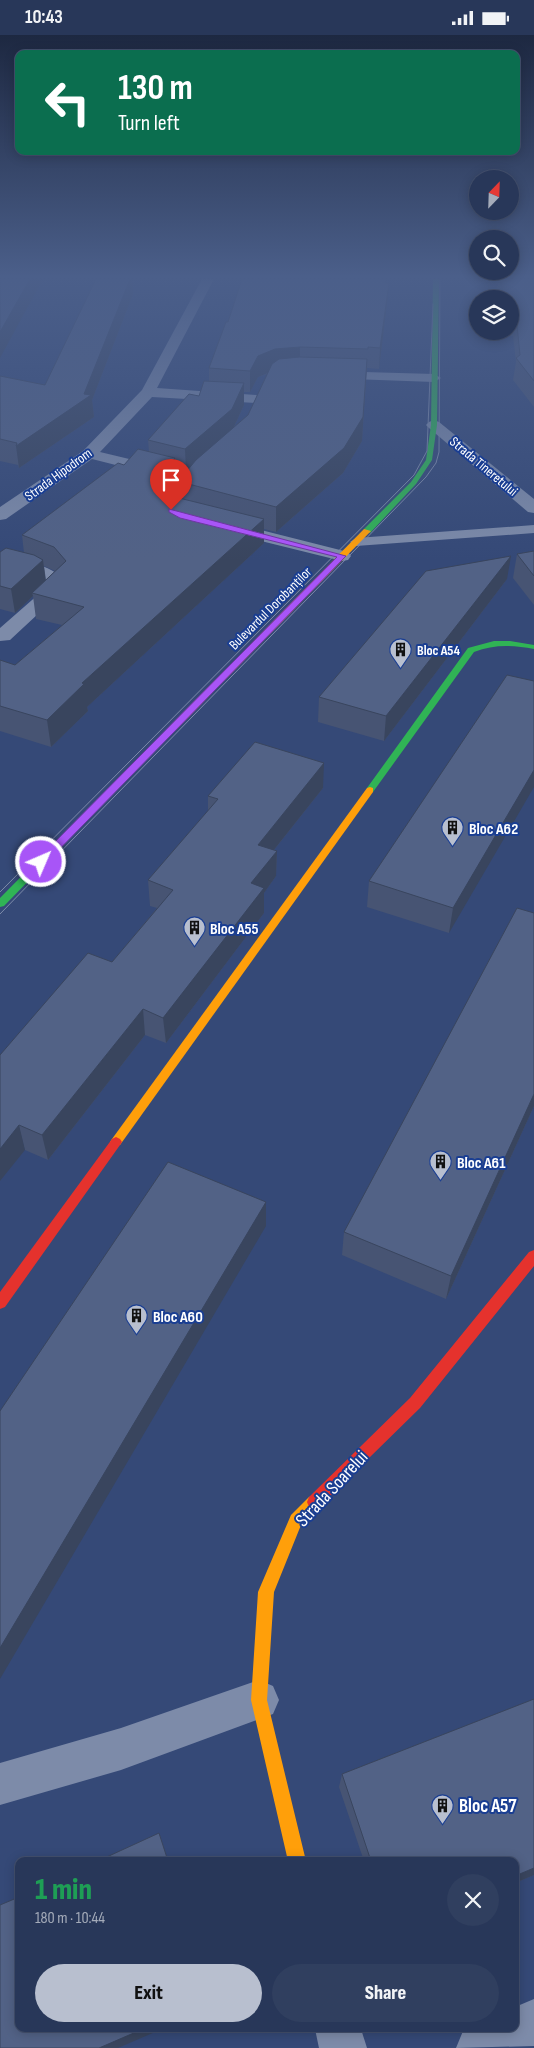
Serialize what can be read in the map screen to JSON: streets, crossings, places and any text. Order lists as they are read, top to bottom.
{
  "streets": {
    "main road": ["Bulevardul Dorobanților", "Strada Soarelui"],
    "street": ["Strada Tineretului", "Strada Hipodrom"]
  },
  "crossings": [
    ["Strada Tineretului", "Bulevardul Dorobanților"]
  ],
  "places": {
    "building": [
      "Bloc A54",
      "Bloc A62",
      "Bloc A55",
      "Bloc A61",
      "Bloc A60",
      "Bloc A57"
    ]
  },
  "north": "top right",
  "page": {
    "status": "10:43",
    "turn": ["130 m", "Turn left"],
    "heading": ["1 min", "180 m · 10:44"],
    "buttons": ["Exit", "Share"]
  }
}
